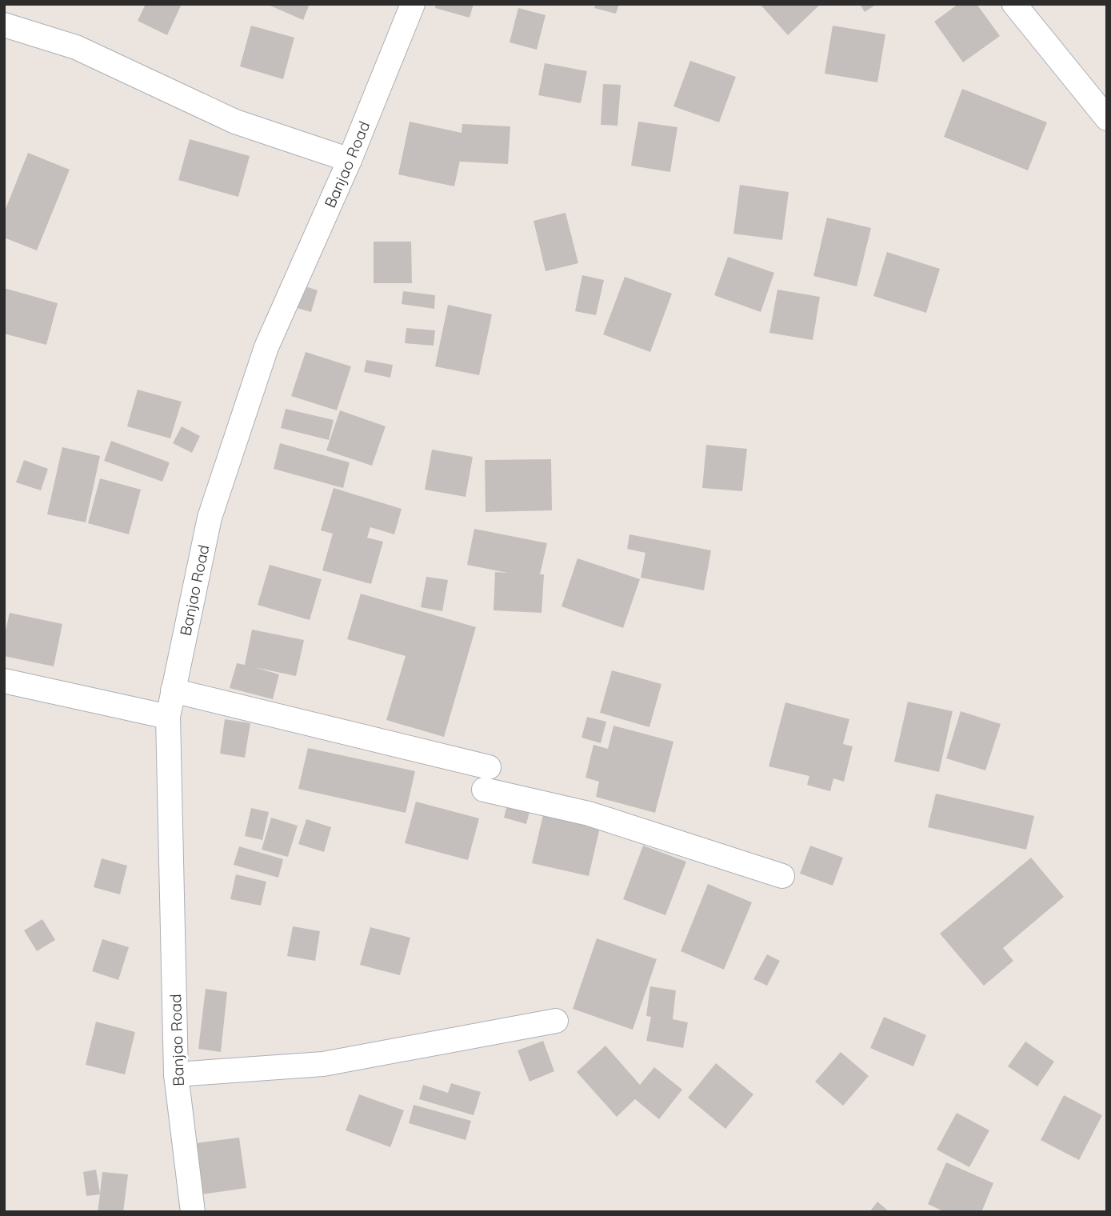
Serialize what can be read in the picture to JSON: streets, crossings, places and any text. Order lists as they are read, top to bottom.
{
  "streets": {
    "street": ["Banjao Road"]
  }
}
